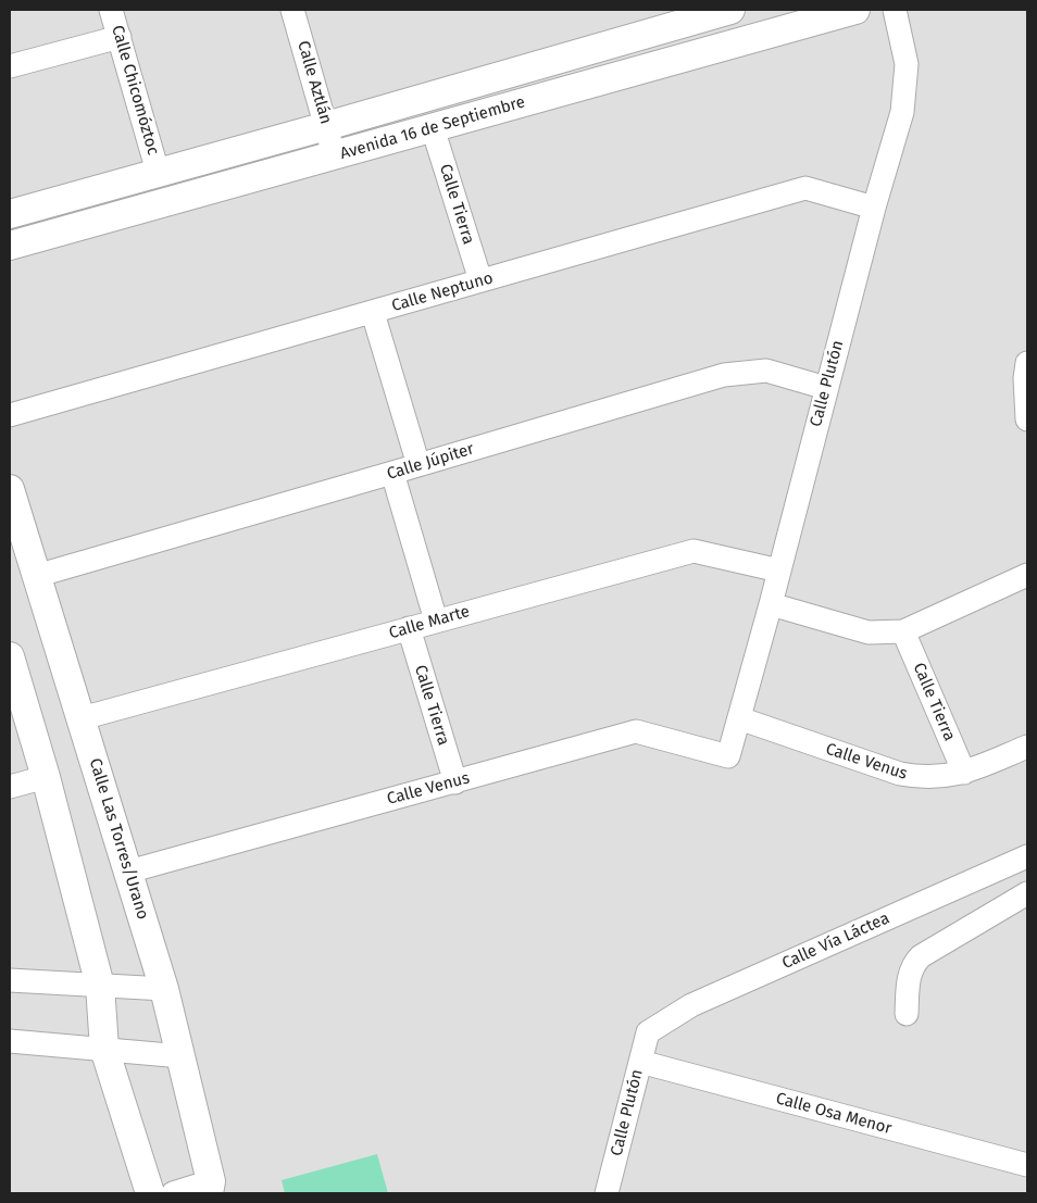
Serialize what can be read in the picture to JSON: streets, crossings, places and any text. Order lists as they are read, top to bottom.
{
  "streets": {
    "street": [
      "Calle Aztlán",
      "Calle Chicomóztoc",
      "Avenida 16 de Septiembre",
      "Calle Tierra",
      "Calle Neptuno",
      "Calle Plutón",
      "Calle Júpiter",
      "Calle Marte",
      "Calle Venus",
      "Calle Las Torres/Urano",
      "Calle Vía Láctea",
      "Calle Osa Menor"
    ]
  },
  "crossings": [
    ["Calle Aztlán", "Avenida 16 de Septiembre"],
    ["Calle Chicomóztoc", "Avenida 16 de Septiembre"],
    ["Avenida 16 de Septiembre", "Calle Tierra"],
    ["Calle Tierra", "Calle Neptuno"],
    ["Calle Tierra", "Calle Marte"],
    ["Calle Tierra", "Calle Venus"],
    ["Calle Neptuno", "Calle Plutón"],
    ["Calle Plutón", "Calle Júpiter"],
    ["Calle Plutón", "Calle Marte"],
    ["Calle Plutón", "Calle Venus"],
    ["Calle Plutón", "Calle Vía Láctea"],
    ["Calle Plutón", "Calle Osa Menor"],
    ["Calle Júpiter", "Calle Las Torres/Urano"],
    ["Calle Marte", "Calle Las Torres/Urano"],
    ["Calle Venus", "Calle Las Torres/Urano"]
  ]
}
